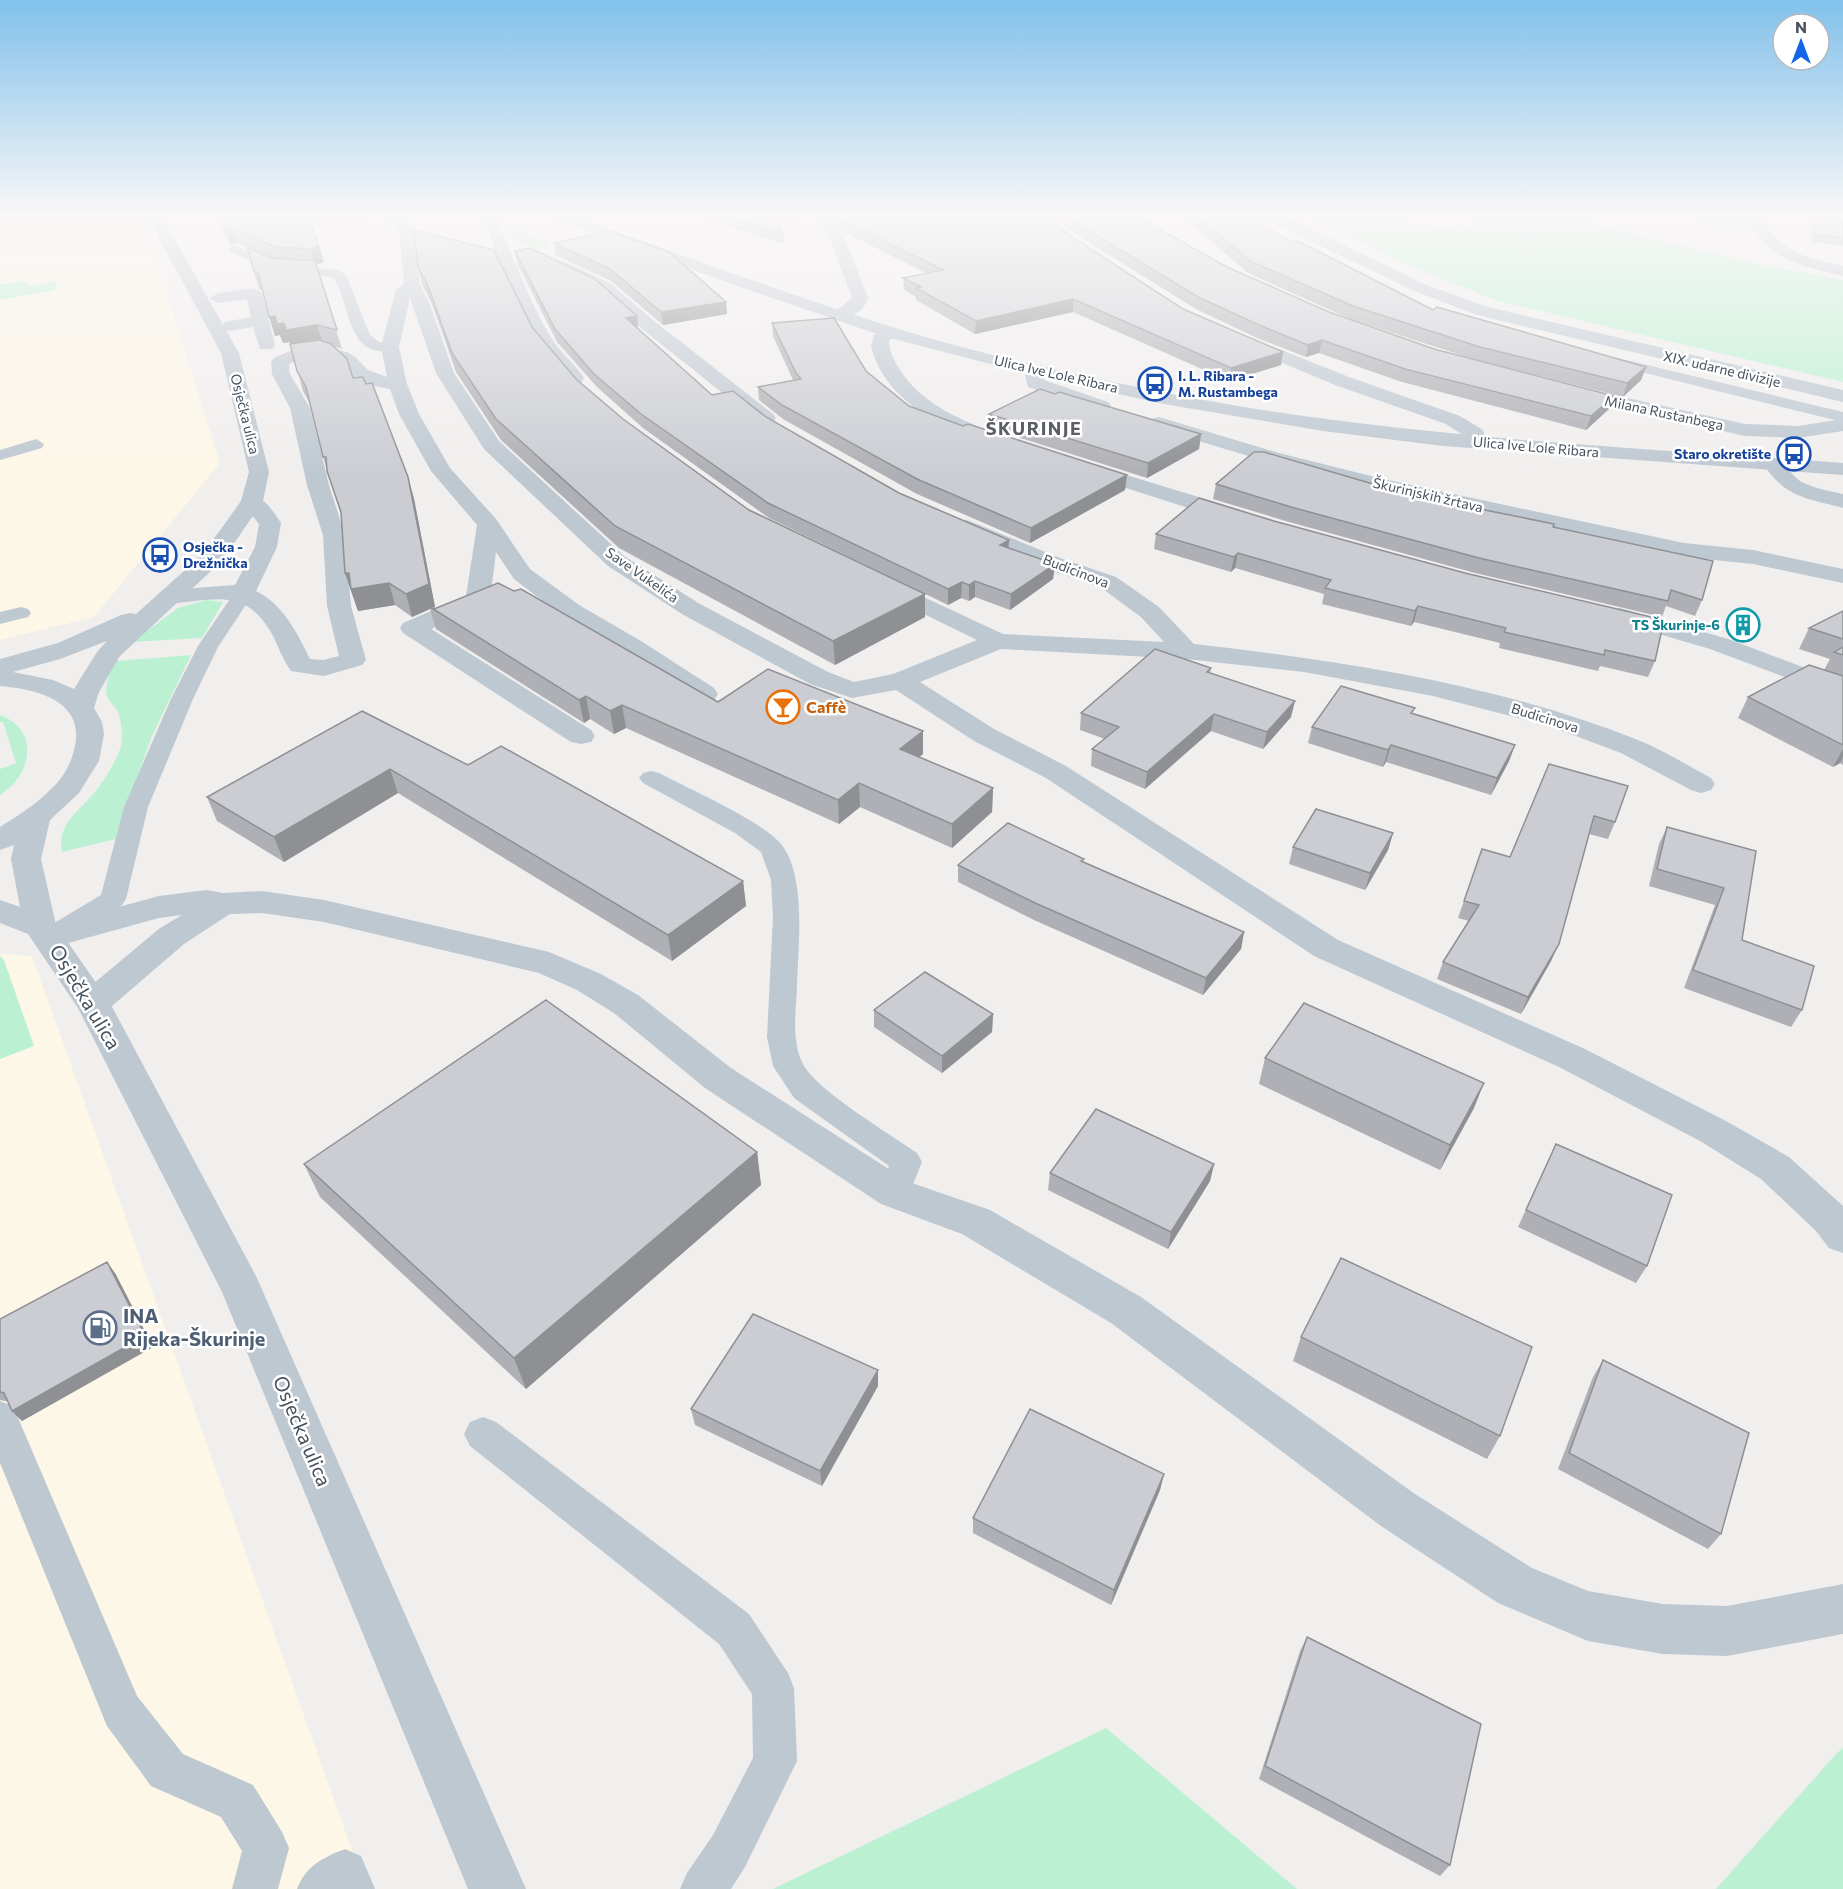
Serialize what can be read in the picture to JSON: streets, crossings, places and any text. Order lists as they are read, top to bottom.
{
  "streets": {
    "street": [
      "XIX. udarne divizije",
      "Ulica Ive Lole Ribara",
      "Milana Rustanbega",
      "Osječka ulica",
      "Škurinjskih žrtava",
      "Budicinova",
      "Save Vukelića"
    ]
  },
  "districts": ["ŠKURINJE"],
  "places": {
    "bus stop": ["I. L. Ribara - M. Rustambega", "Staro okretište", "Osječka - Drežnička"],
    "building": ["TS Škurinje-6"],
    "bar": ["Caffè"],
    "fuel station": ["INA Rijeka-Škurinje"]
  },
  "north": "top"
}
